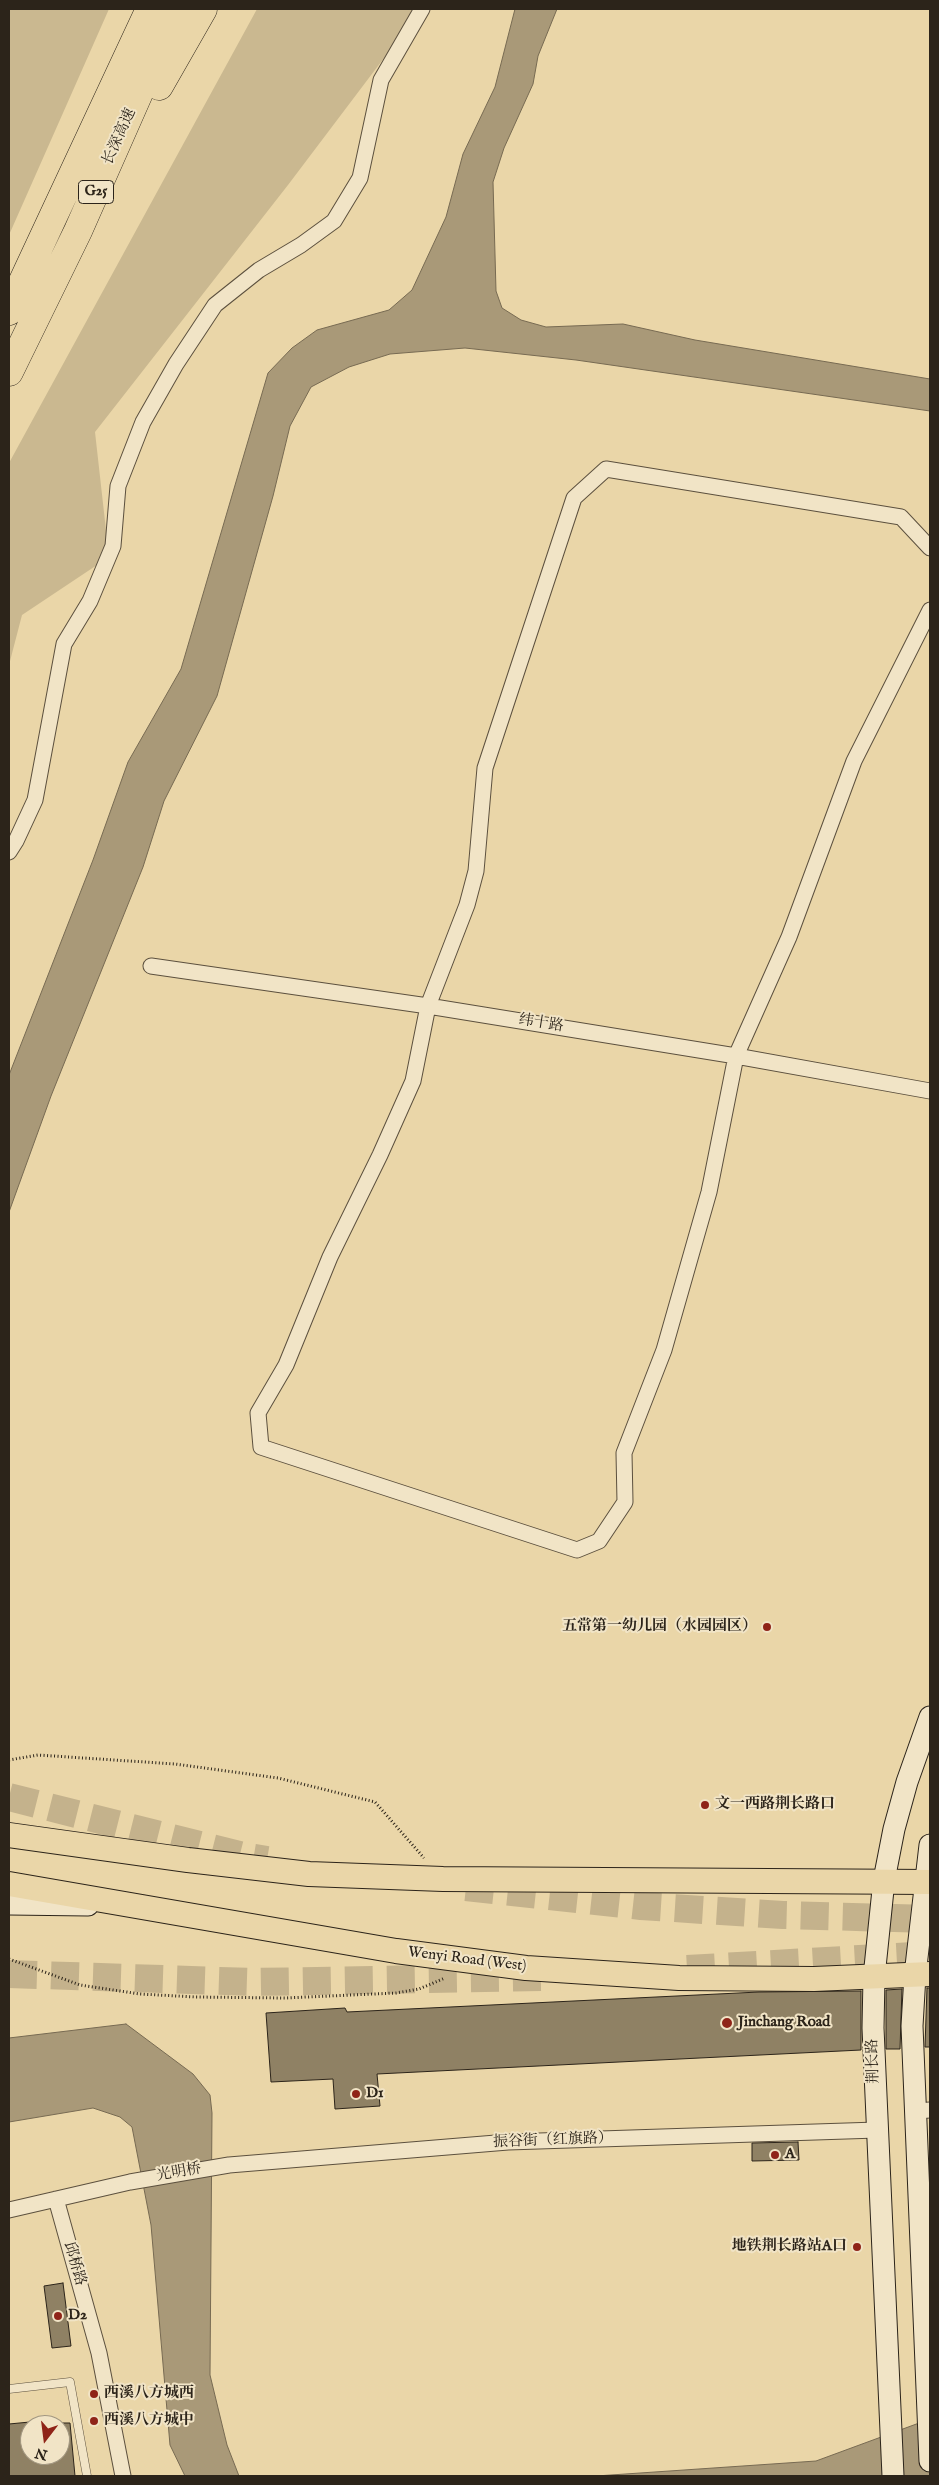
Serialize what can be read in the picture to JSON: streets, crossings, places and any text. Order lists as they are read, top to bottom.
{
  "streets": {
    "highway": ["长深高速", "G25"],
    "main road": ["Wenyi Road (West)", "荆长路"],
    "street": [
      "纬十路",
      "振谷街（红旗路）",
      "光明桥",
      "邱桥路"
    ]
  },
  "crossings": [
    ["Wenyi Road (West)", "荆长路"],
    ["荆长路", "振谷街（红旗路）"],
    ["振谷街（红旗路）", "光明桥"],
    ["光明桥", "邱桥路"]
  ],
  "places": [
    "五常第一幼儿园（水园园区）",
    "文一西路荆长路口",
    "Jinchang Road",
    "D1",
    "A",
    "地铁荆长路站A口",
    "D2",
    "西溪八方城西",
    "西溪八方城中"
  ],
  "north": "bottom"
}
